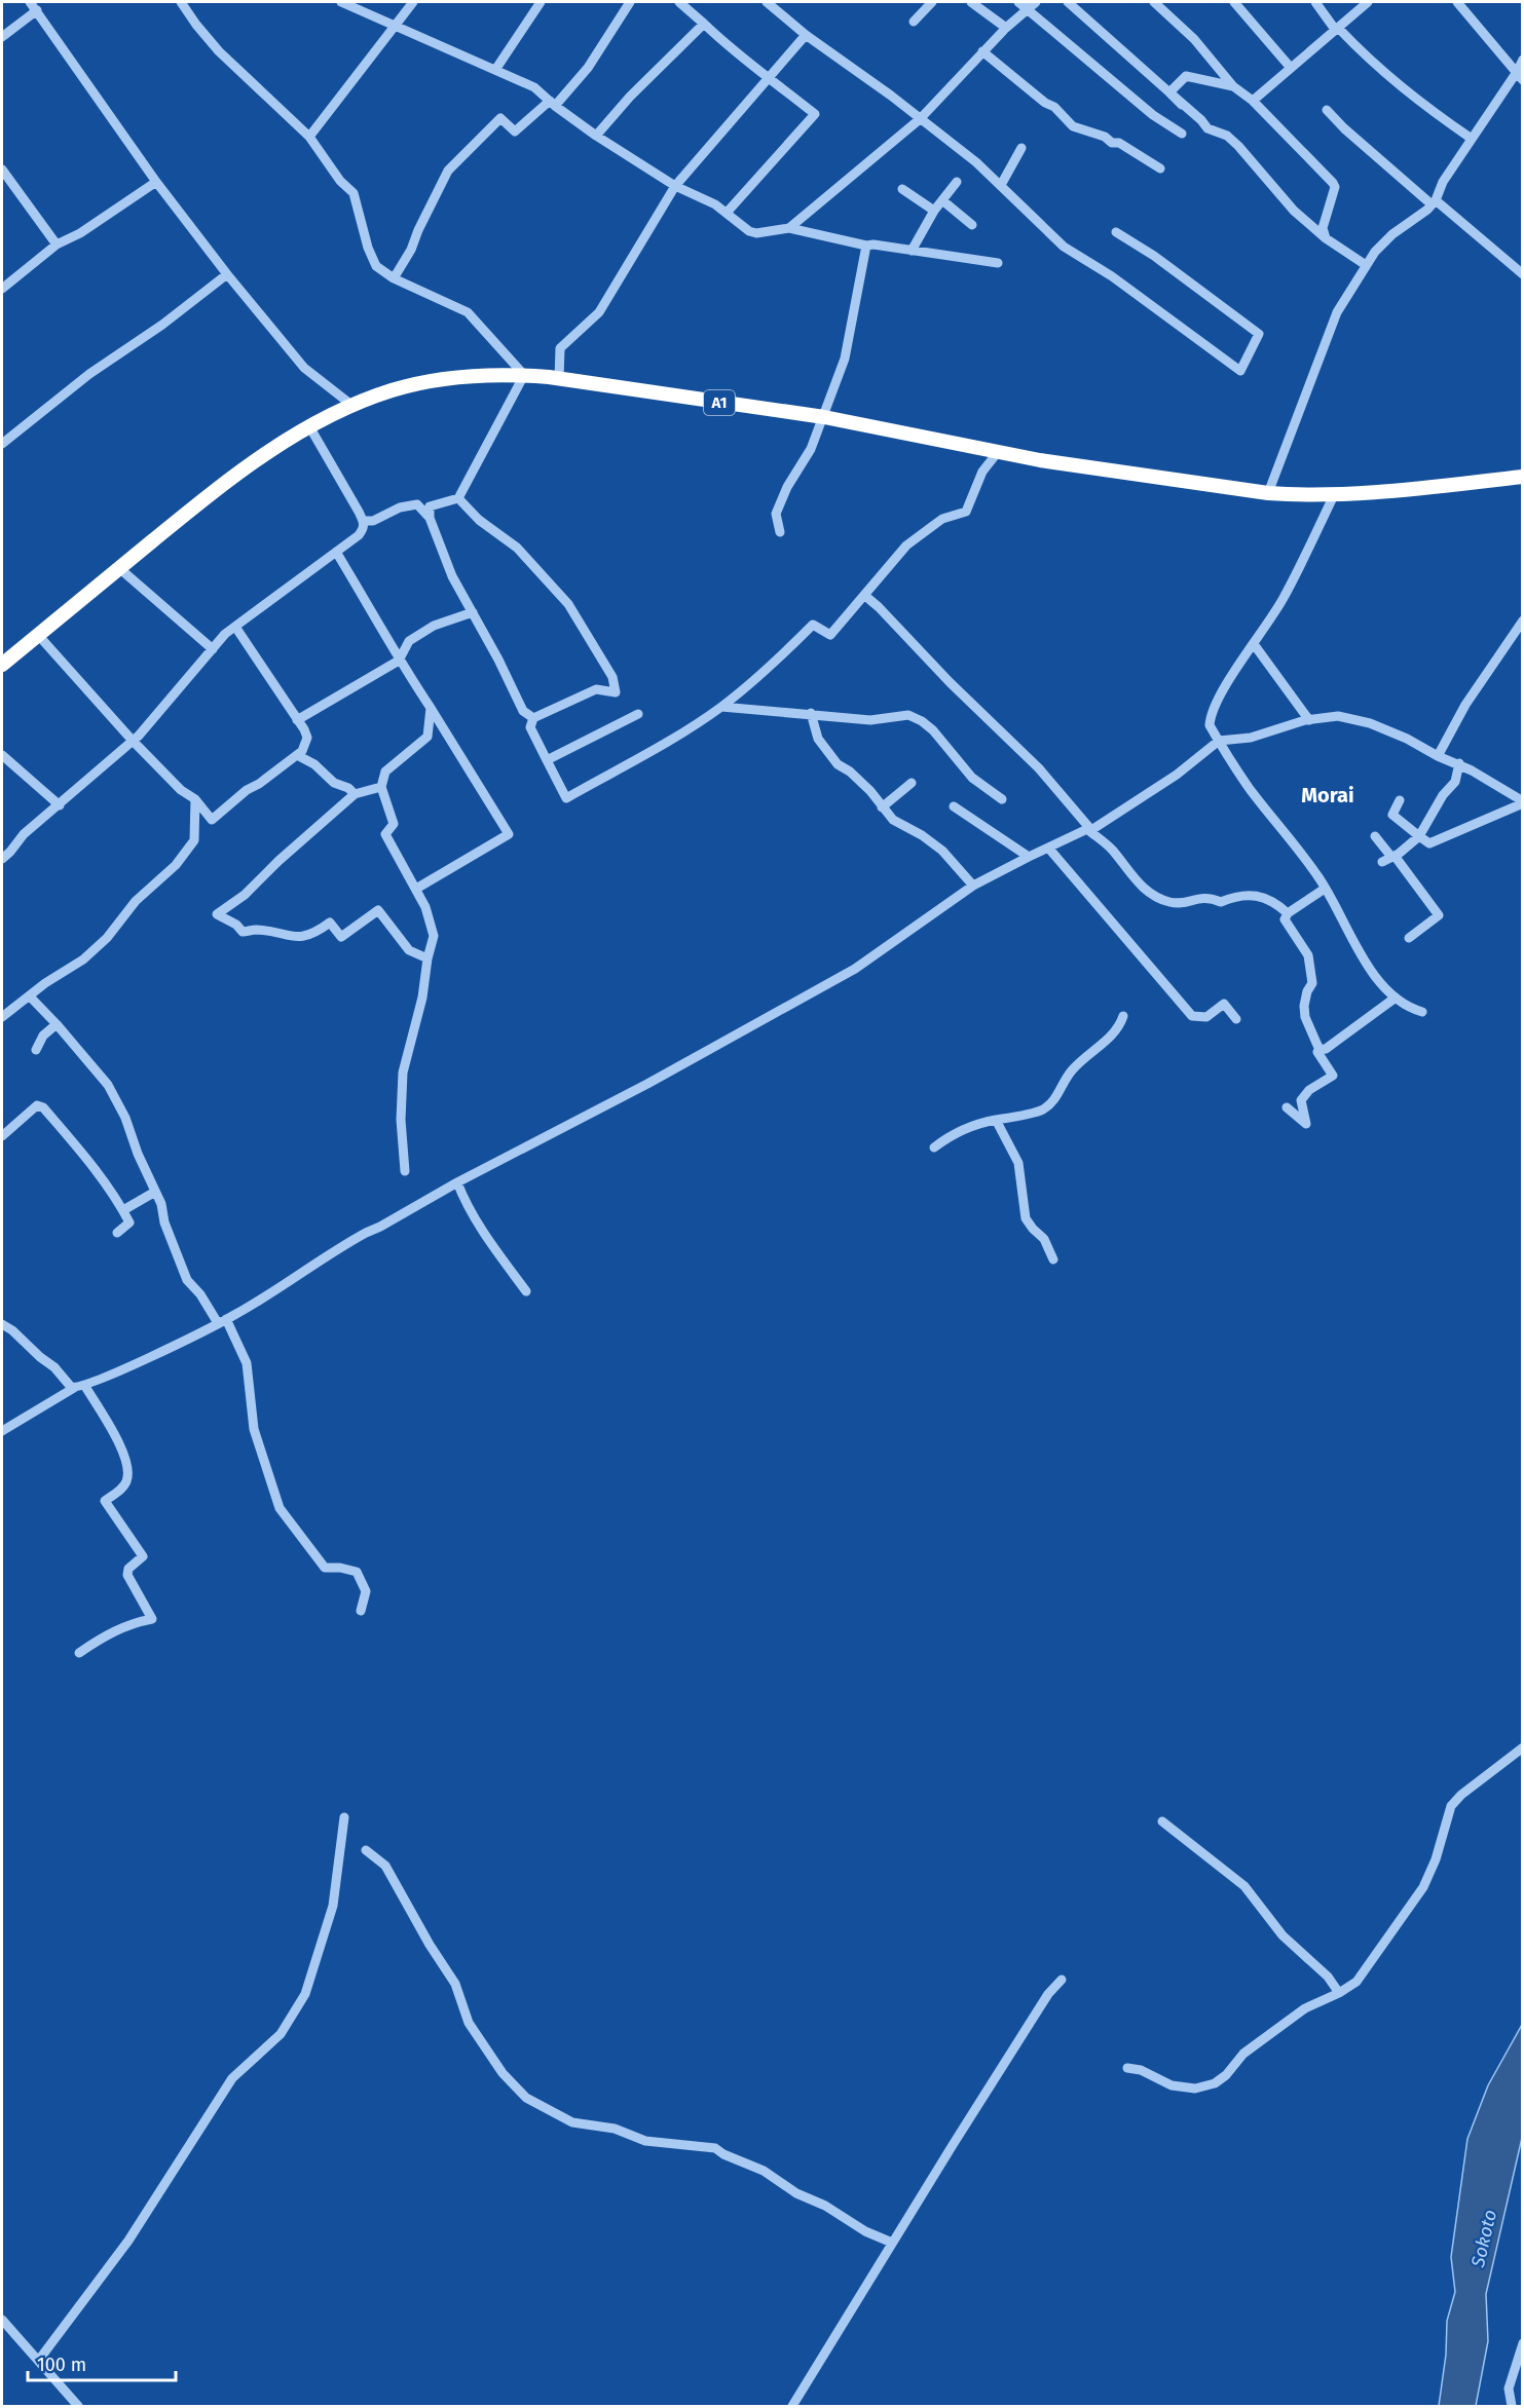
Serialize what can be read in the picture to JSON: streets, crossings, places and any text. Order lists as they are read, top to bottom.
{
  "streets": {
    "highway": ["A1"]
  },
  "districts": ["Morai"],
  "water": ["Sokoto"],
  "scale_bar": "100 m"
}
